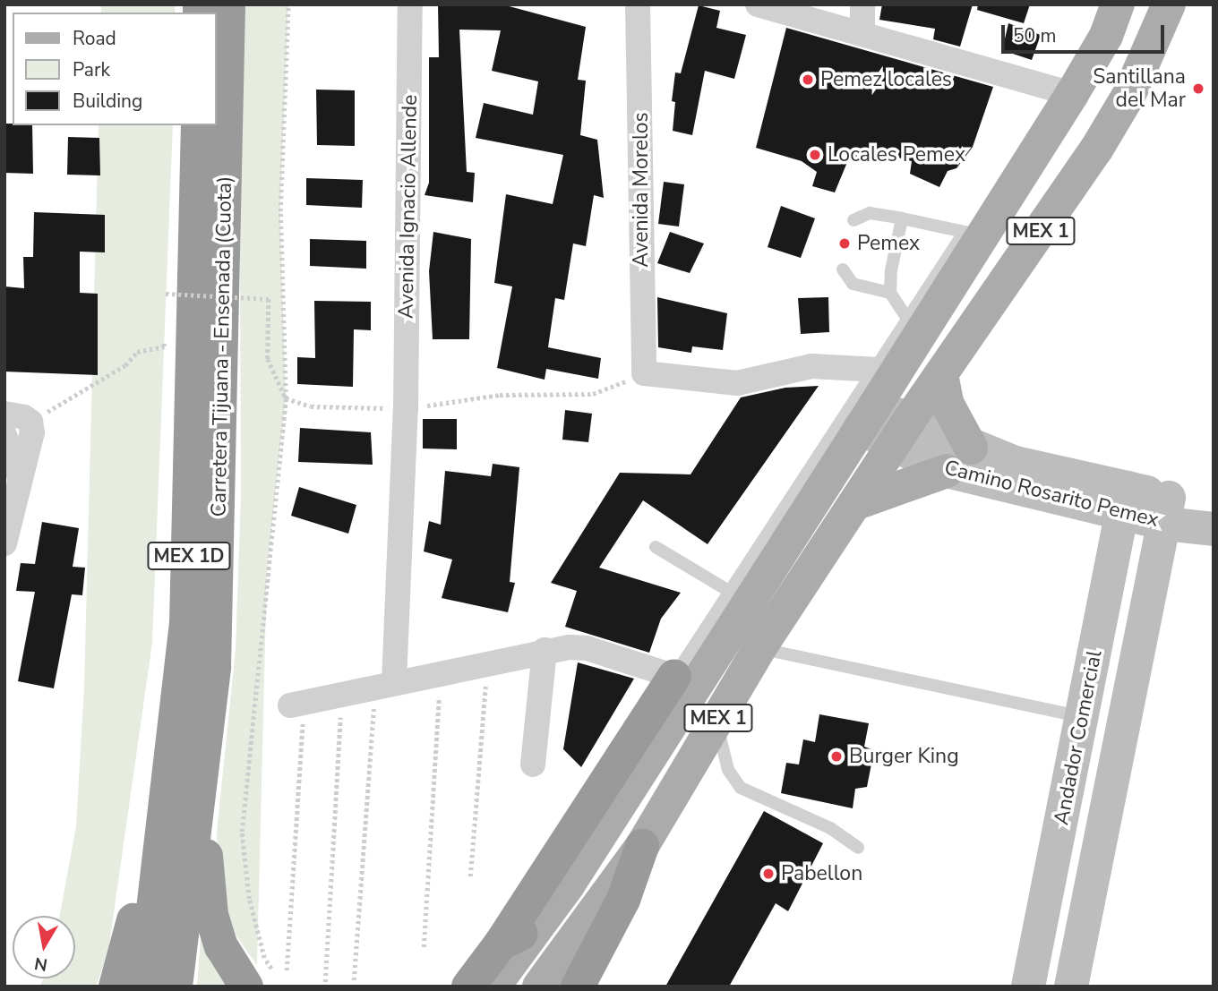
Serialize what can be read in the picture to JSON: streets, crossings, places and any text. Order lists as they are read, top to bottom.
{
  "streets": {
    "highway": ["Carretera Tijuana - Ensenada (Cuota)", "MEX 1D"],
    "main road": ["MEX 1", "Camino Rosarito Pemex", "Andador Comercial"],
    "street": ["Avenida Morelos", "Avenida Ignacio Allende"]
  },
  "crossings": [
    ["MEX 1", "Camino Rosarito Pemex"],
    ["Camino Rosarito Pemex", "Andador Comercial"]
  ],
  "places": [
    "Pemez locales",
    "Santillana del Mar",
    "Locales Pemex",
    "Pemex",
    "Burger King",
    "Pabellon"
  ],
  "legend": ["Road", "Park", "Building"],
  "scale_bar": "50 m",
  "north": "bottom"
}
